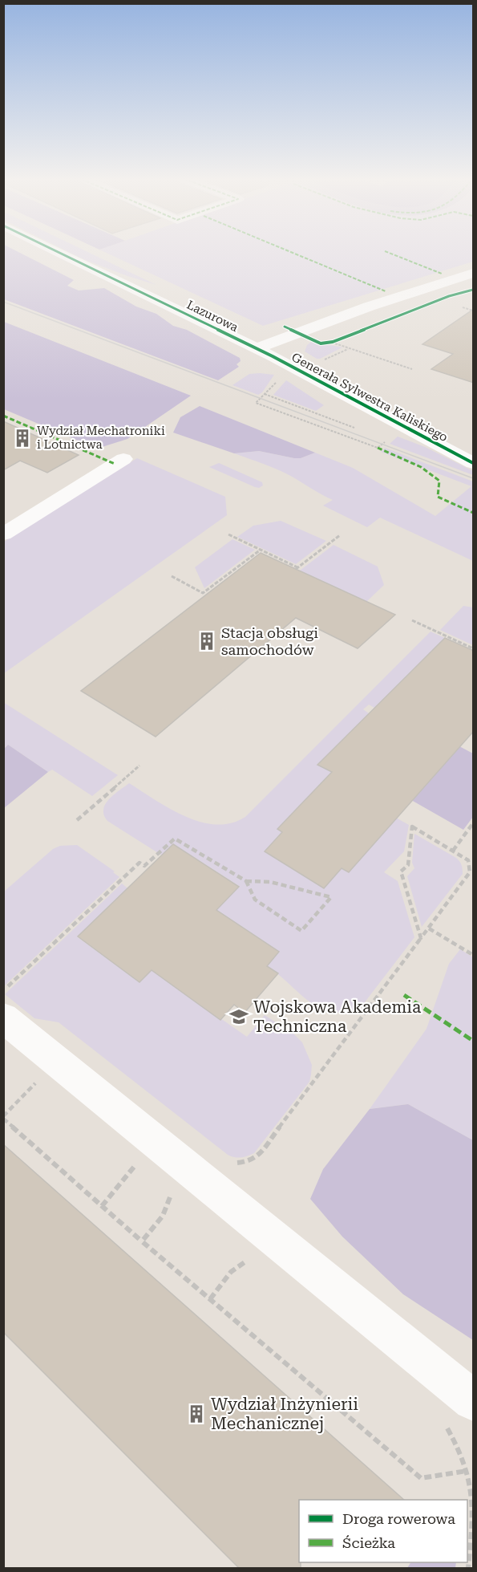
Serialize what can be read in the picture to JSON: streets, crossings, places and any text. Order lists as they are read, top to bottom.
{
  "streets": {
    "street": ["Lazurowa", "Generała Sylwestra Kaliskiego"]
  },
  "crossings": [
    ["Lazurowa", "Generała Sylwestra Kaliskiego"]
  ],
  "places": {
    "building": ["Wydział Mechatroniki i Lotnictwa", "Stacja obsługi samochodów", "Wydział Inżynierii Mechanicznej"],
    "school or university": ["Wojskowa Akademia Techniczna"]
  },
  "legend": ["Droga rowerowa", "Ścieżka"]
}
